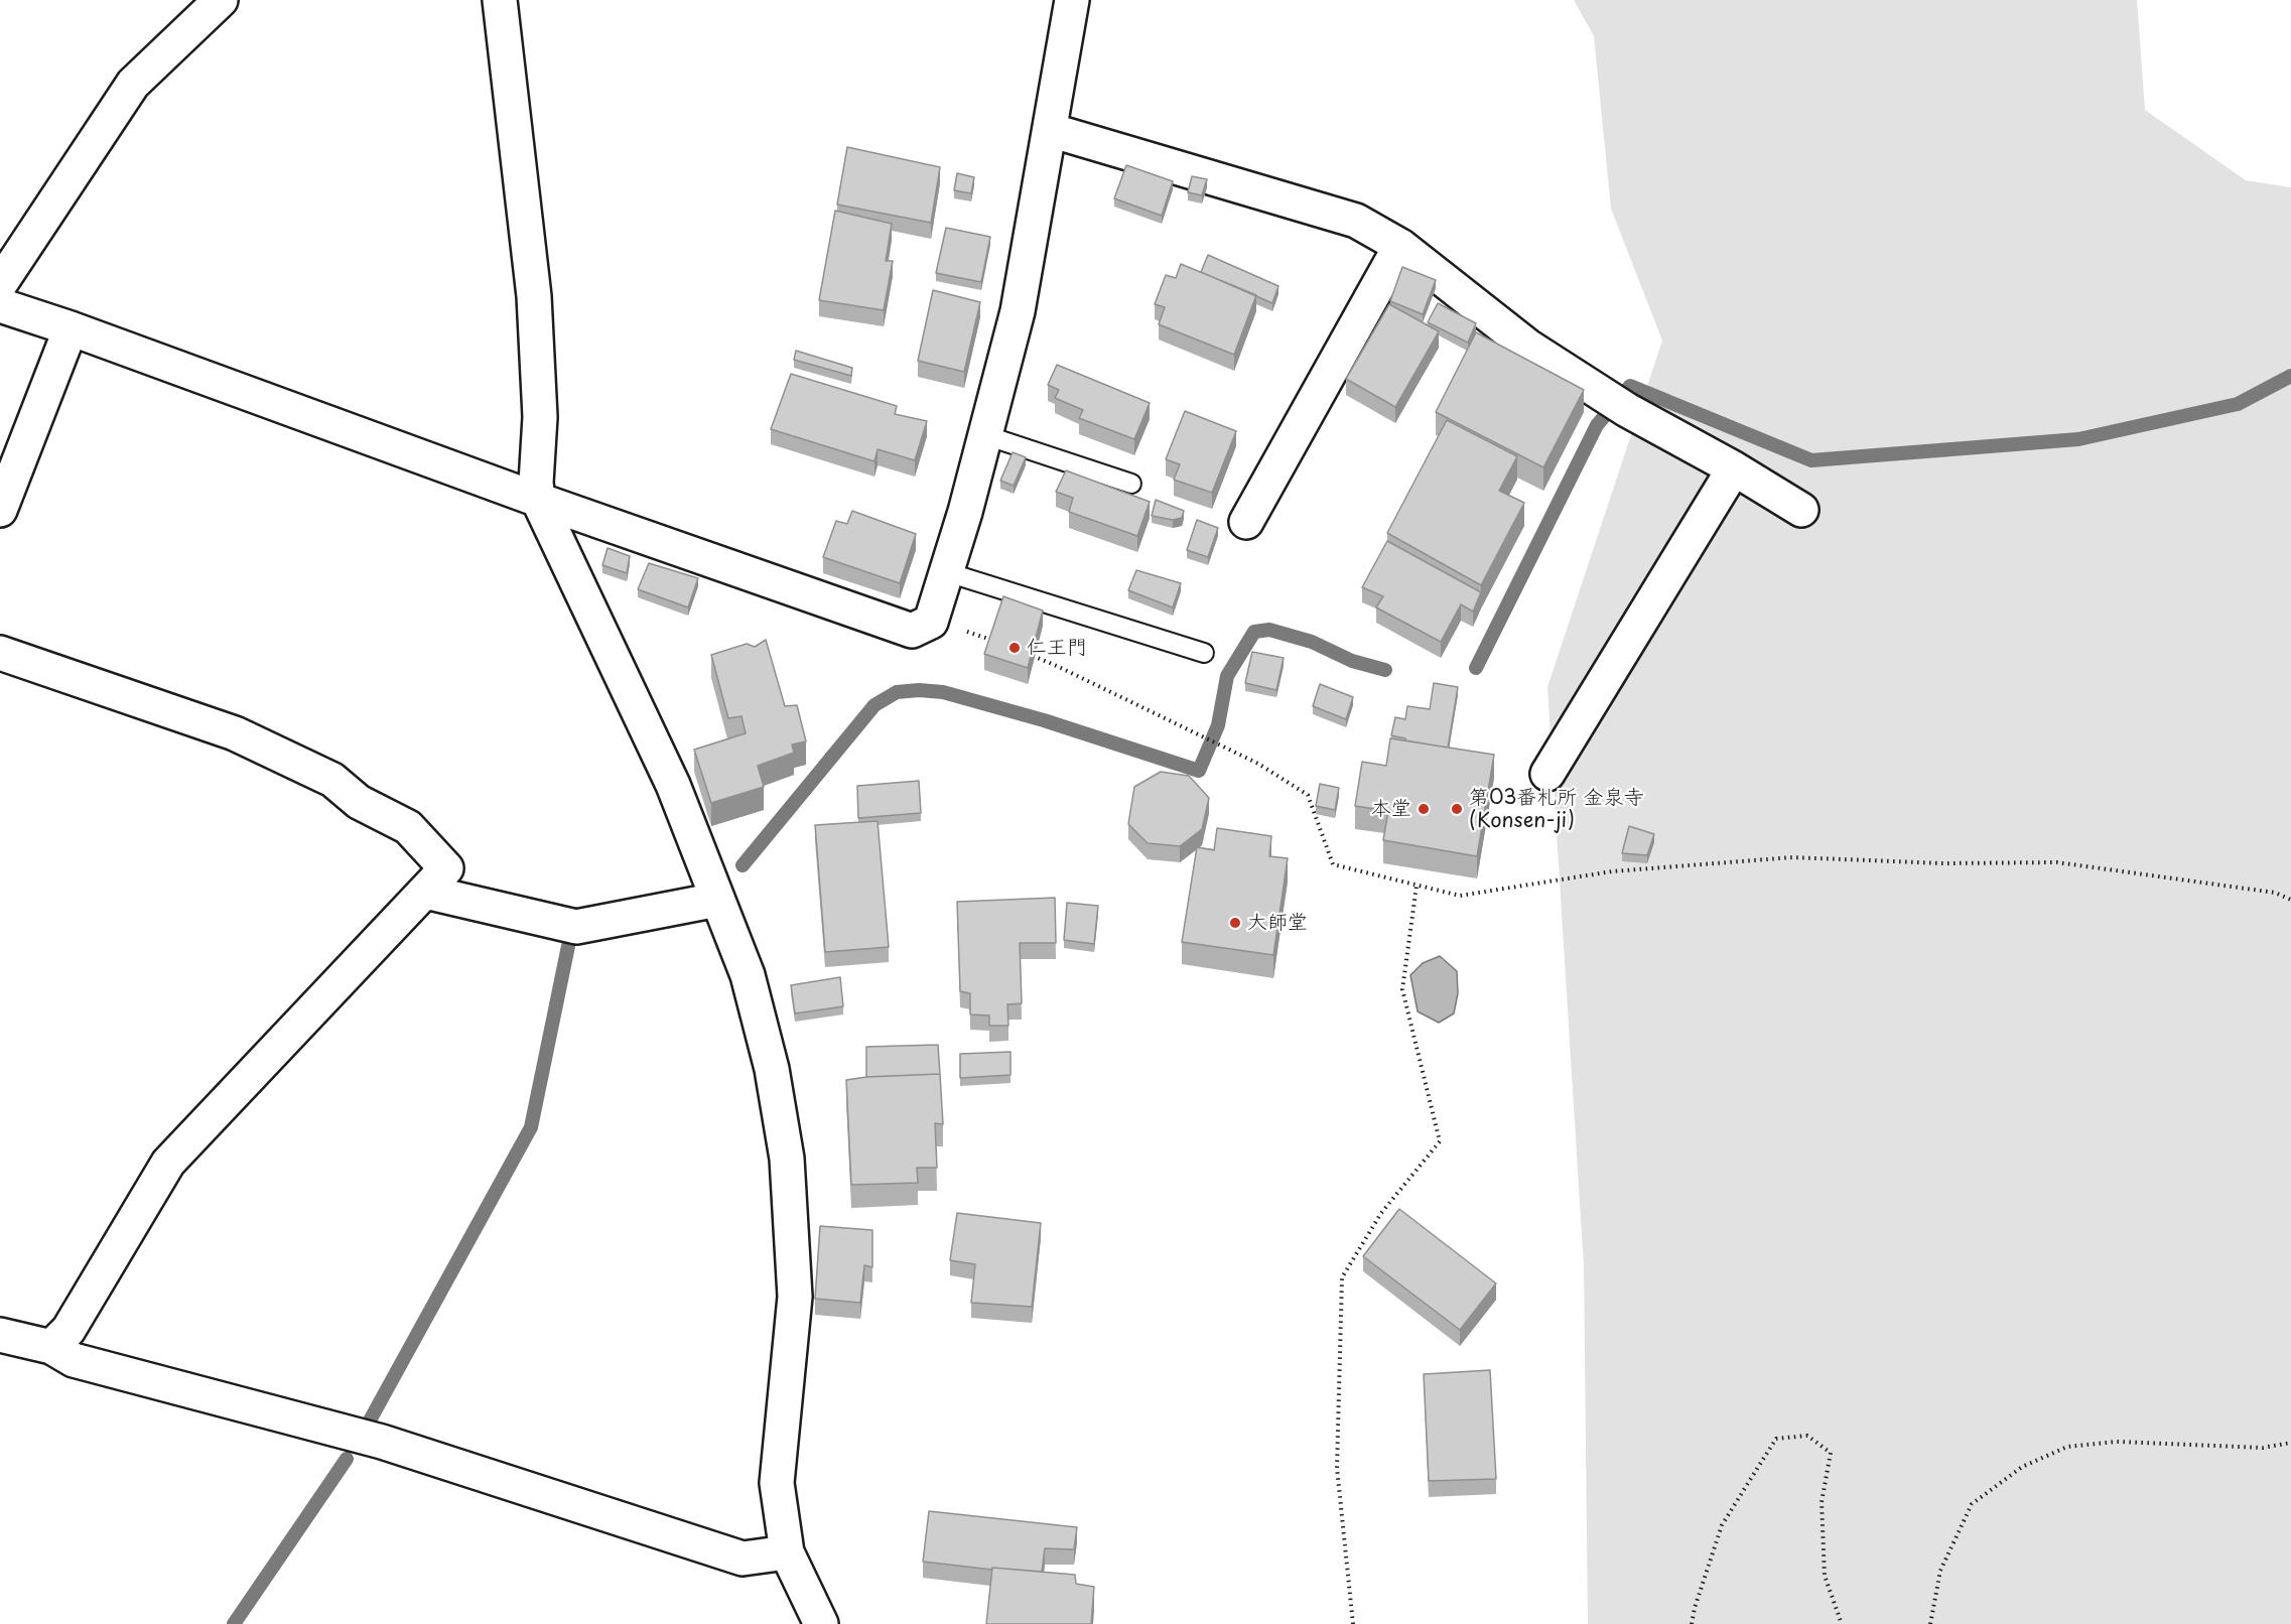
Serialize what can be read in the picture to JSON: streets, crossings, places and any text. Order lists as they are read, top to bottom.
{
  "places": [
    "仁王門",
    "本堂",
    "第03番札所 金泉寺 (Konsen-ji)",
    "大師堂"
  ]
}
